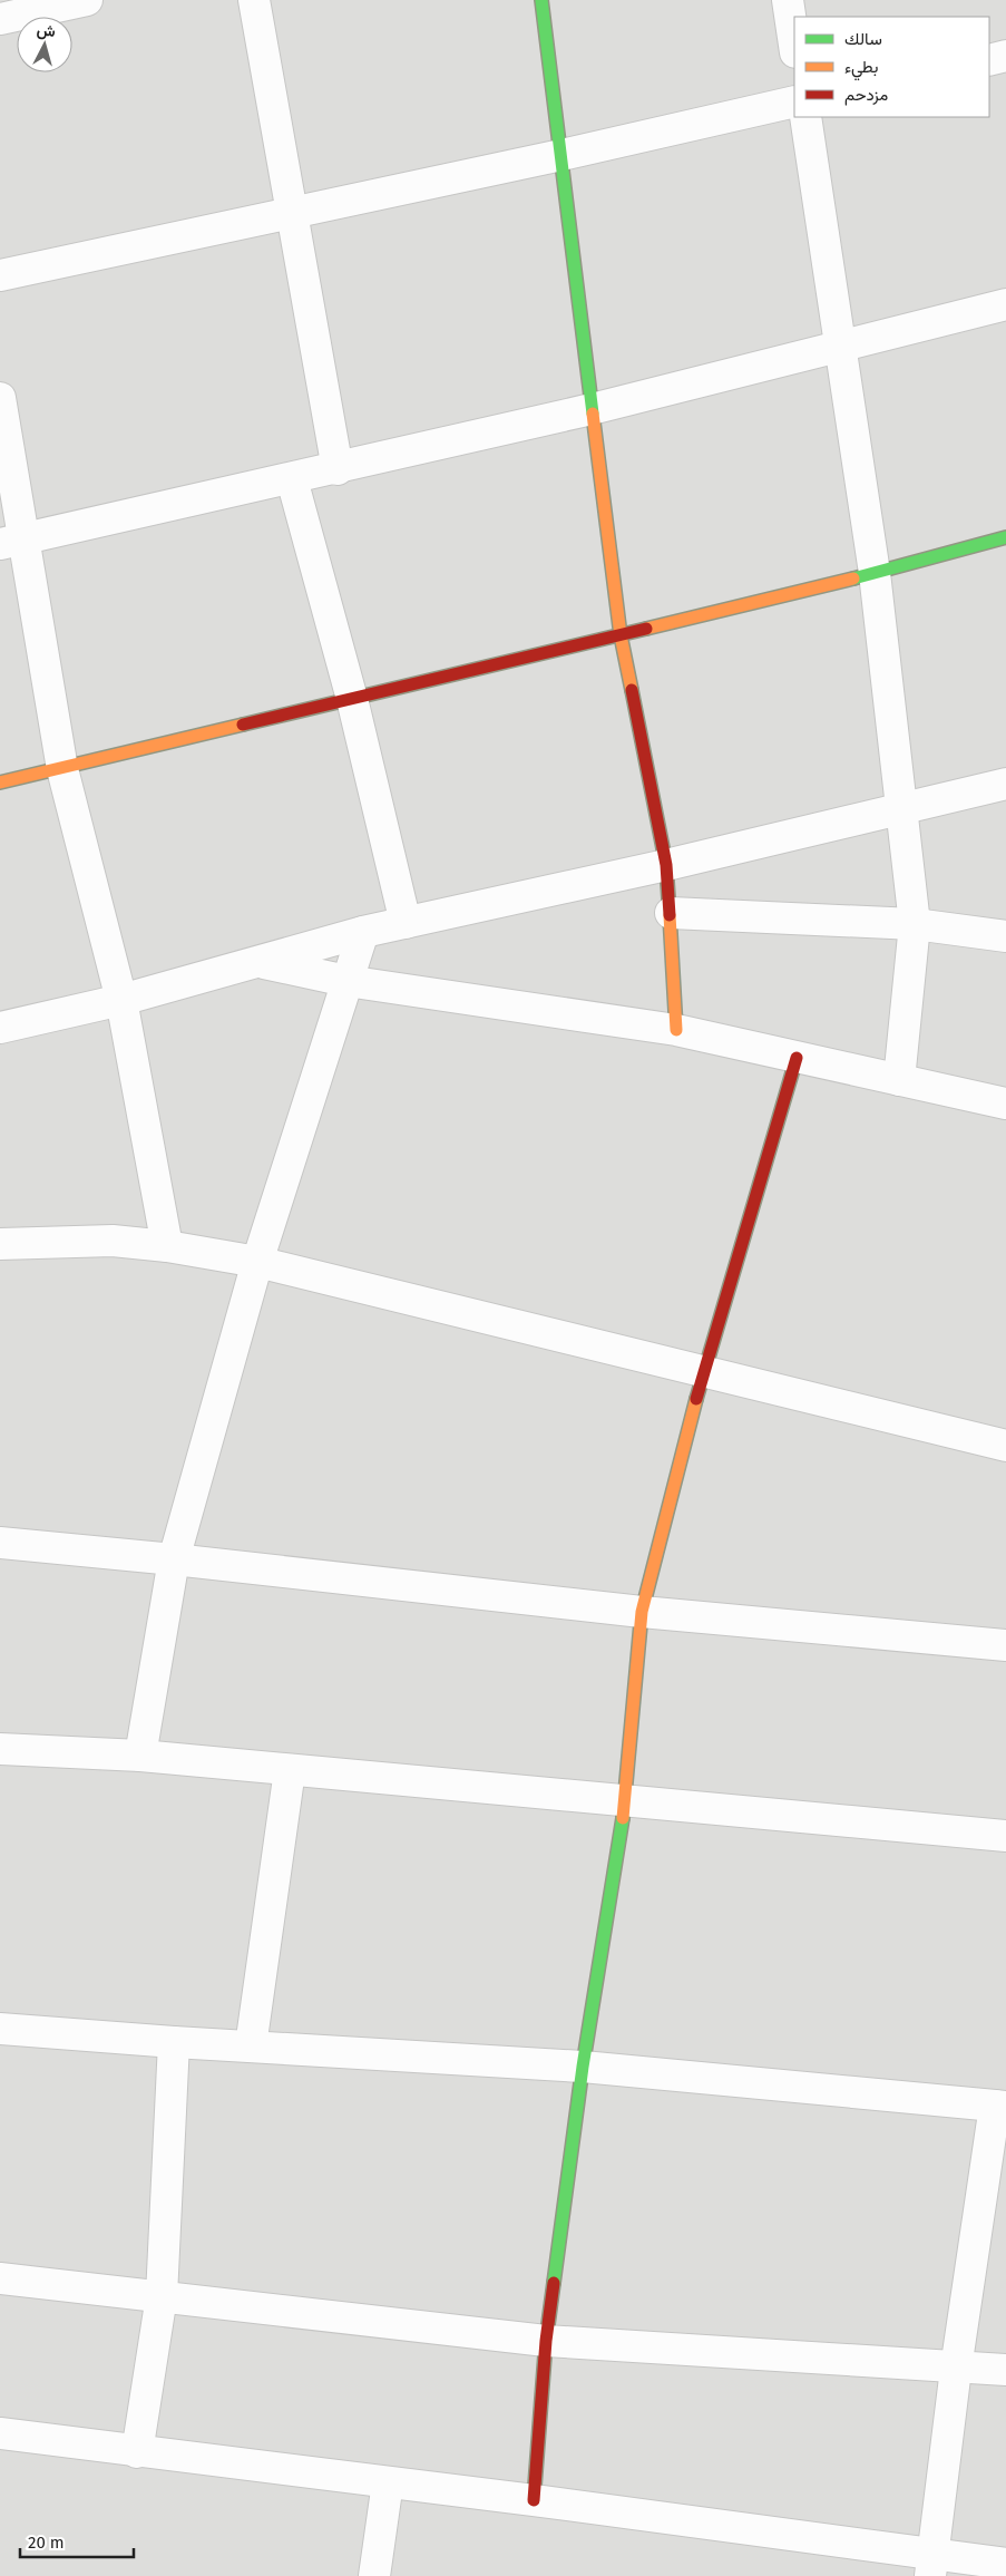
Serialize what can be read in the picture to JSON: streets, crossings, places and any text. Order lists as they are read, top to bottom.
{
  "legend": ["سالك", "بطيء", "مزدحم"],
  "scale_bar": "20 m",
  "north": "top"
}
